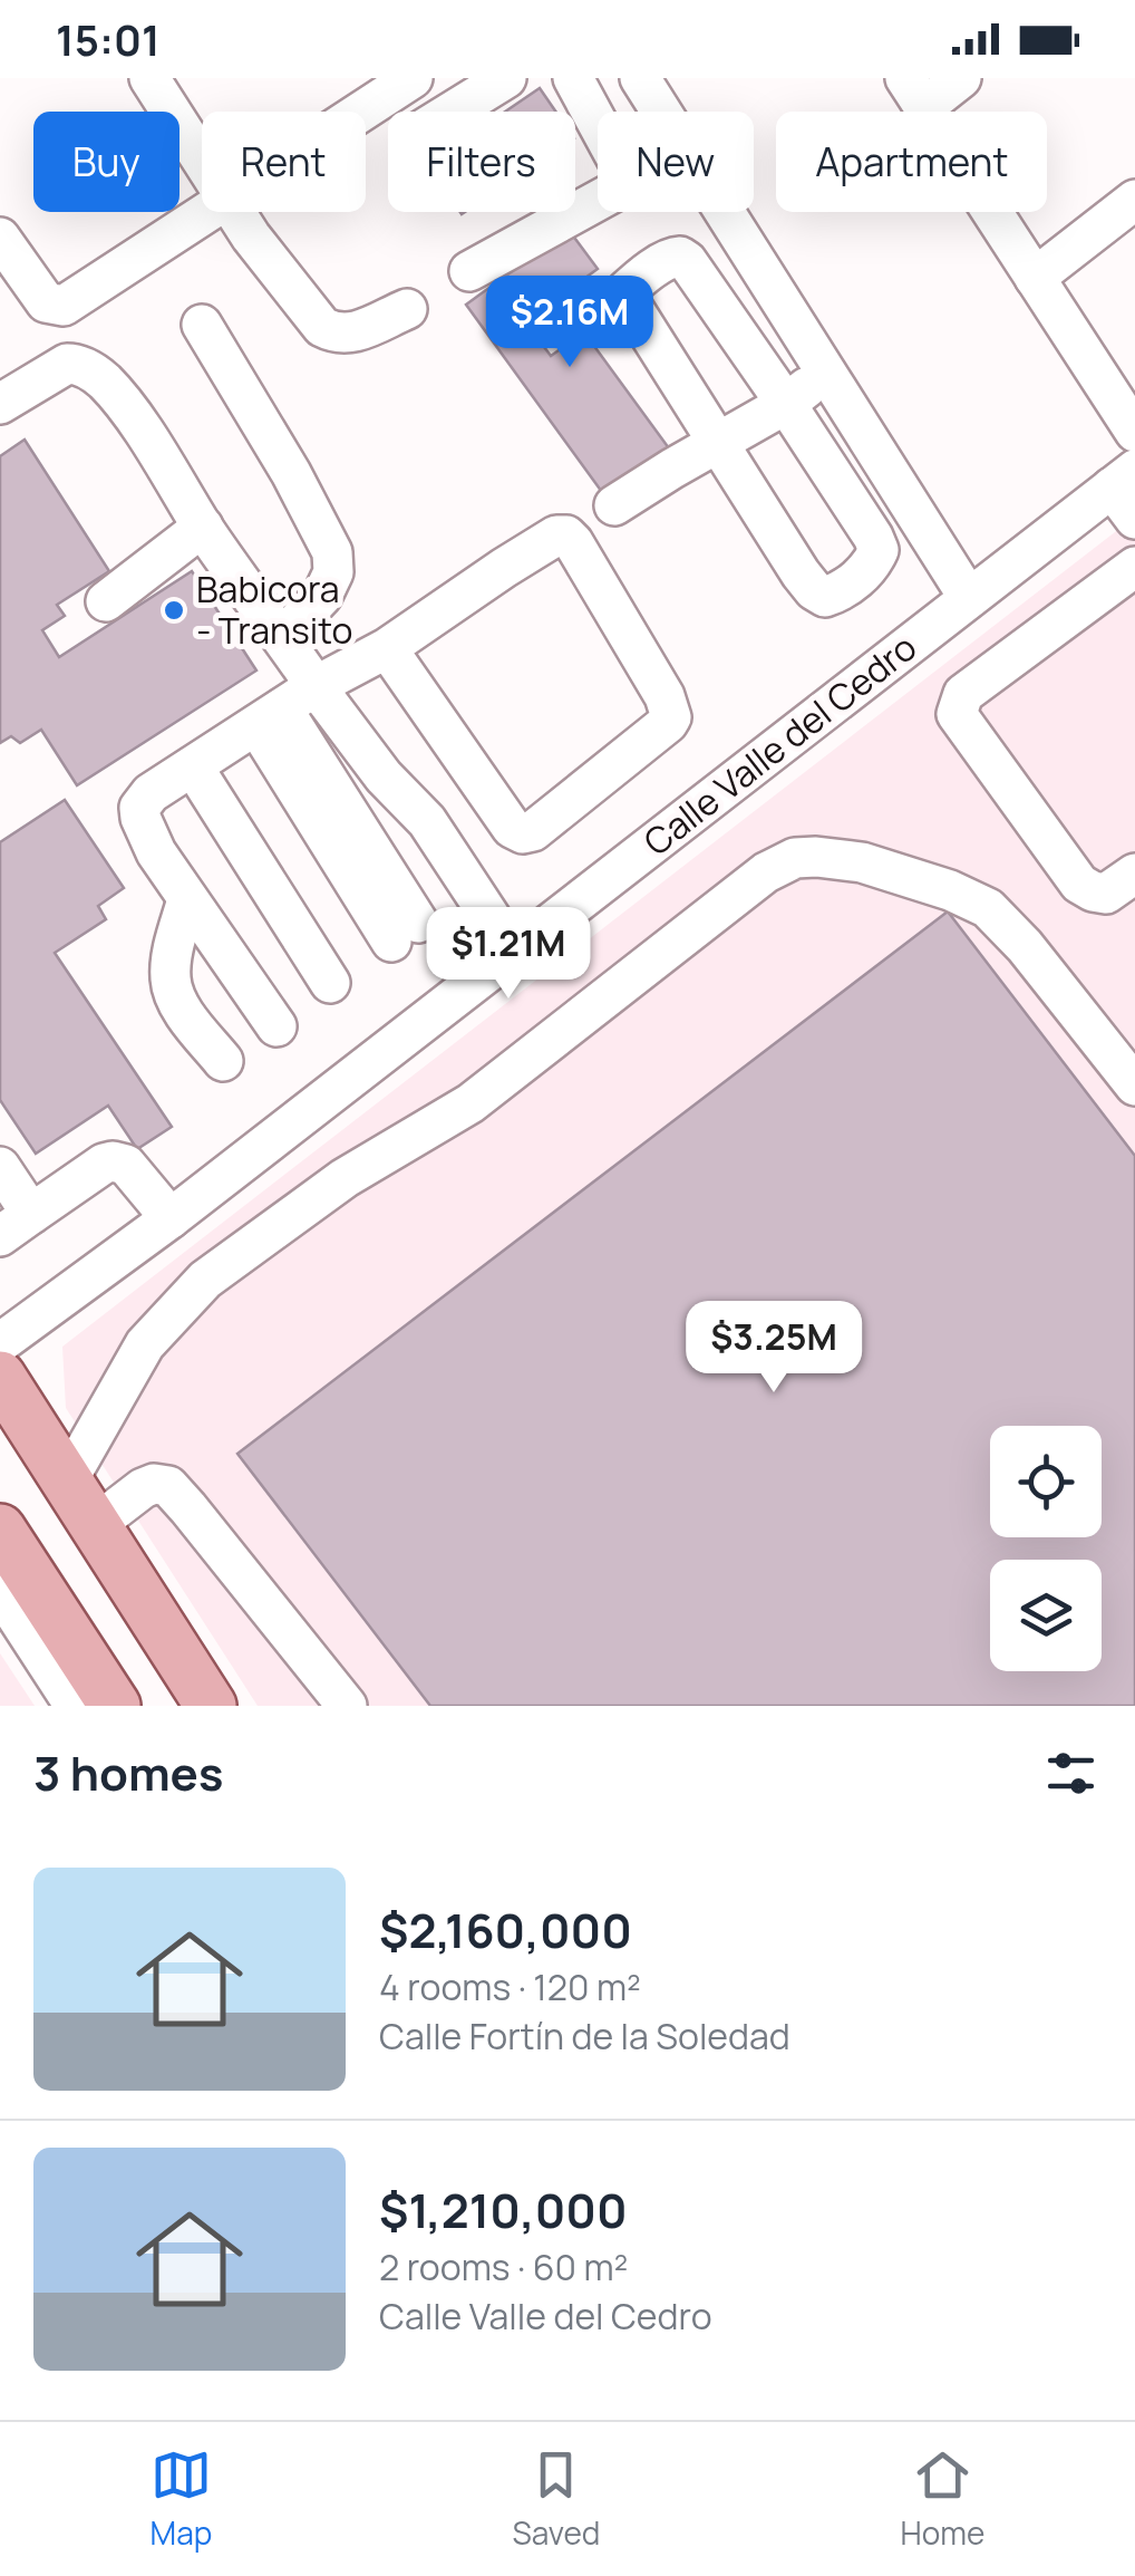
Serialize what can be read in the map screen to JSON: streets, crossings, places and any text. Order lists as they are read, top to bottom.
{
  "streets": {
    "street": ["Calle Valle del Cedro"]
  },
  "places": ["Babicora - Transito"],
  "page": {
    "status": "15:01",
    "chip": [
      "Buy",
      "Rent",
      "Filters",
      "New",
      "Apartment"
    ],
    "price": ["$2.16M", "$1.21M", "$3.25M"],
    "heading": "3 homes",
    "list": [
      {
        "name": "$2,160,000",
        "note": "4 rooms · 120 m² · Calle Fortín de la Soledad"
      },
      {
        "name": "$1,210,000",
        "note": "2 rooms · 60 m² · Calle Valle del Cedro"
      }
    ],
    "tabs": ["Map", "Saved", "Home"]
  }
}
